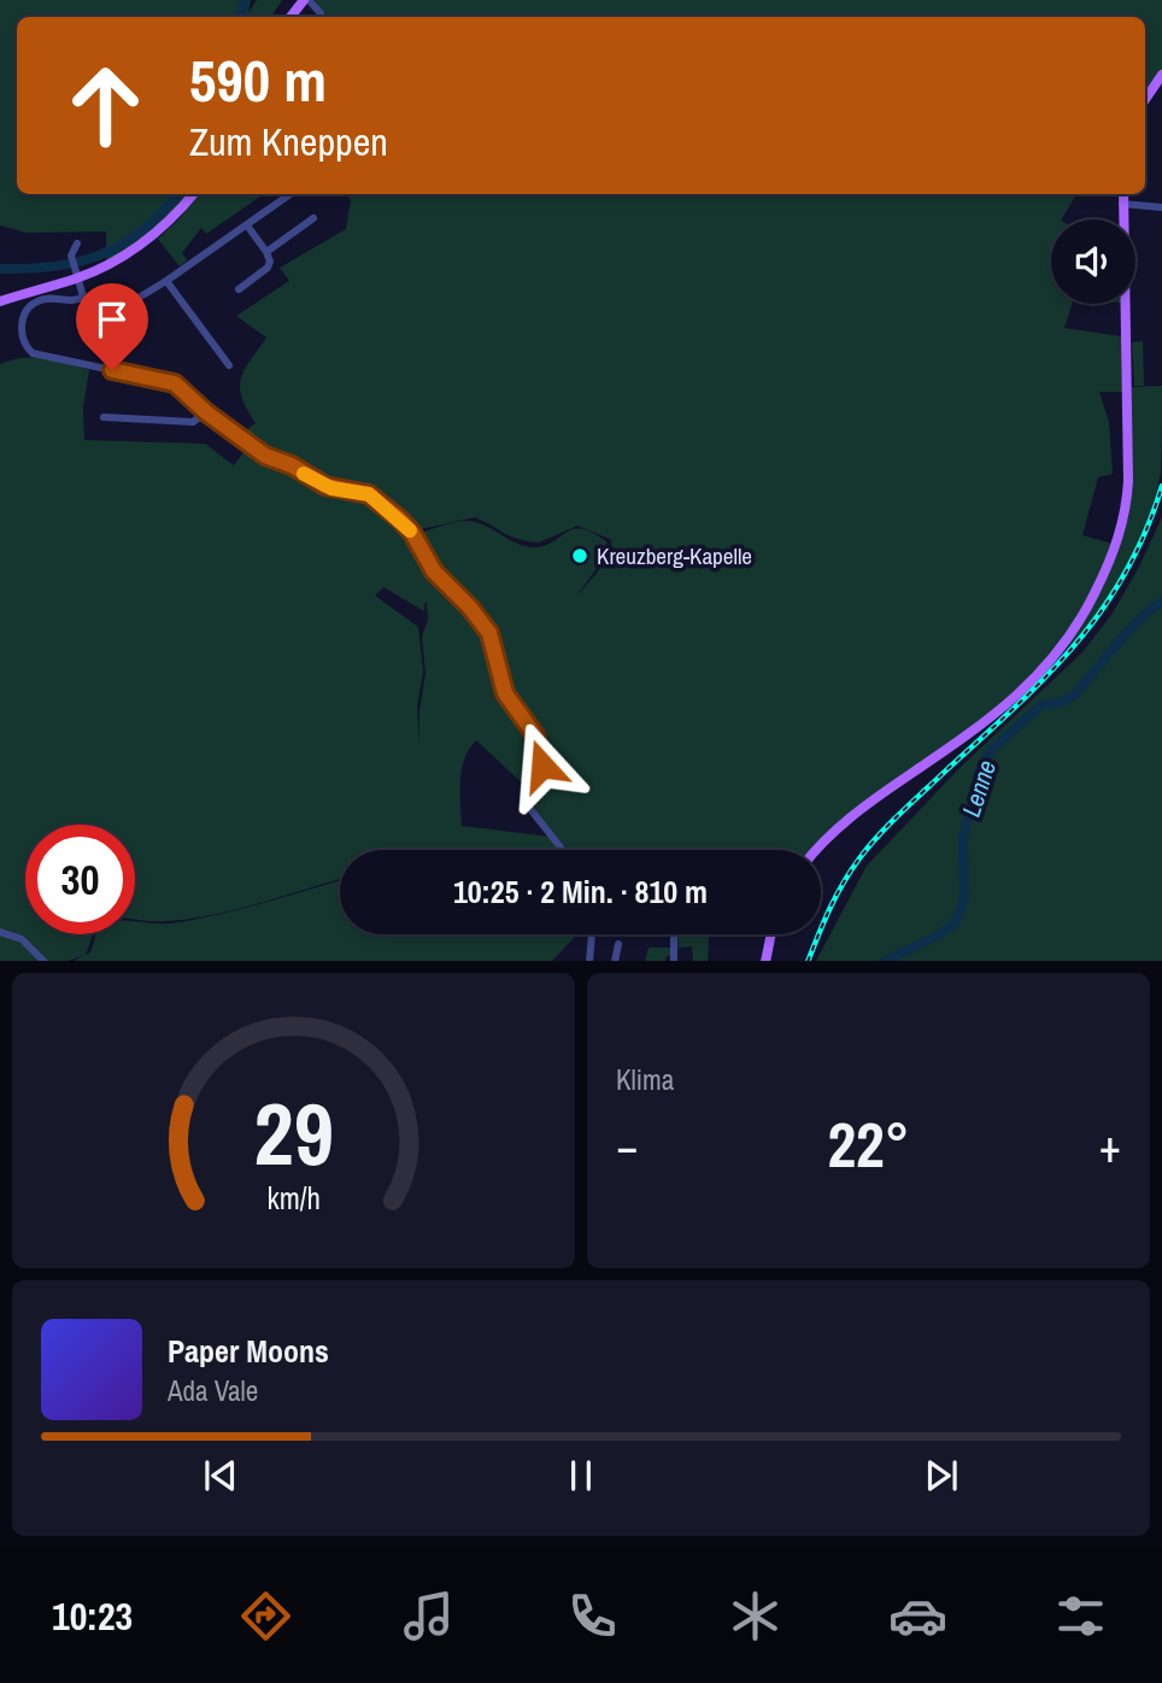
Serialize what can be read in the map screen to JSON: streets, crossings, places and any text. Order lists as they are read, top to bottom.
{
  "water": ["Lenne"],
  "places": ["Kreuzberg-Kapelle"],
  "page": {
    "turn": ["590 m", "Zum Kneppen"],
    "limit": "30",
    "trip": "10:25 · 2 Min. · 810 m",
    "tile": "Klima",
    "heat": ["−", "22°", "+"],
    "song": ["Paper Moons", "Ada Vale"],
    "tabs": "10:23",
    "gauge": ["29", "km/h"]
  }
}
